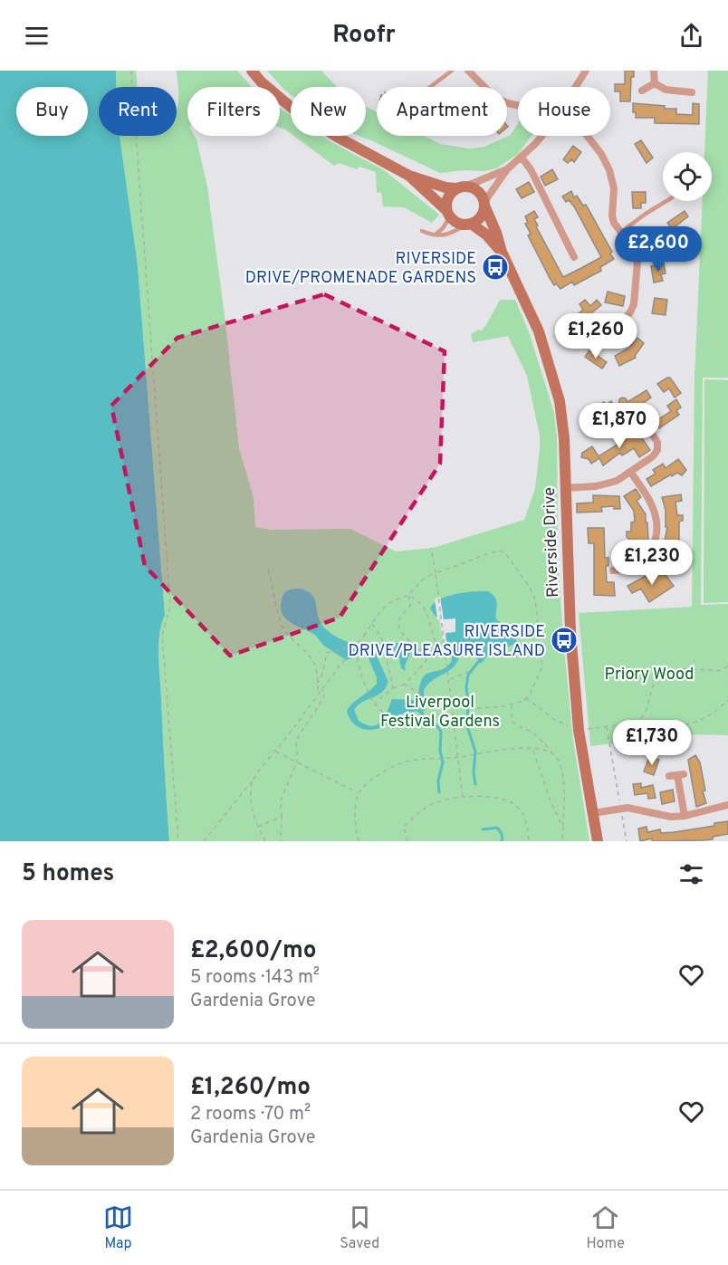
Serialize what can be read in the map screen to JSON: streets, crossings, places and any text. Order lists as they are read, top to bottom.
{
  "streets": {
    "street": ["Riverside Drive"]
  },
  "parks": ["Priory Wood", "Liverpool Festival Gardens"],
  "places": {
    "bus stop": ["RIVERSIDE DRIVE/PROMENADE GARDENS", "RIVERSIDE DRIVE/PLEASURE ISLAND"]
  },
  "page": {
    "header": "Roofr",
    "chip": [
      "Buy",
      "Rent",
      "Filters",
      "New",
      "Apartment",
      "House"
    ],
    "price": [
      "£2,600",
      "£1,260",
      "£1,870",
      "£1,230",
      "£1,730"
    ],
    "heading": "5 homes",
    "list": [
      {
        "name": "£2,600/mo",
        "note": "5 rooms · 143 m² · Gardenia Grove"
      },
      {
        "name": "£1,260/mo",
        "note": "2 rooms · 70 m² · Gardenia Grove"
      }
    ],
    "tabs": ["Map", "Saved", "Home"]
  }
}
